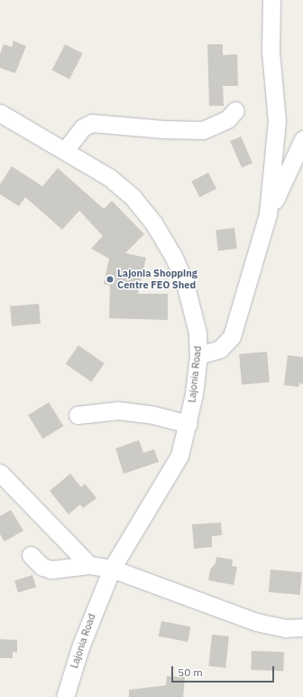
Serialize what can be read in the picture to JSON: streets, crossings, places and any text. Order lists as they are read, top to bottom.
{
  "streets": {
    "street": ["Lajonia Road"]
  },
  "places": ["Lajonia Shopping Centre FEO Shed"],
  "scale_bar": "50 m"
}
